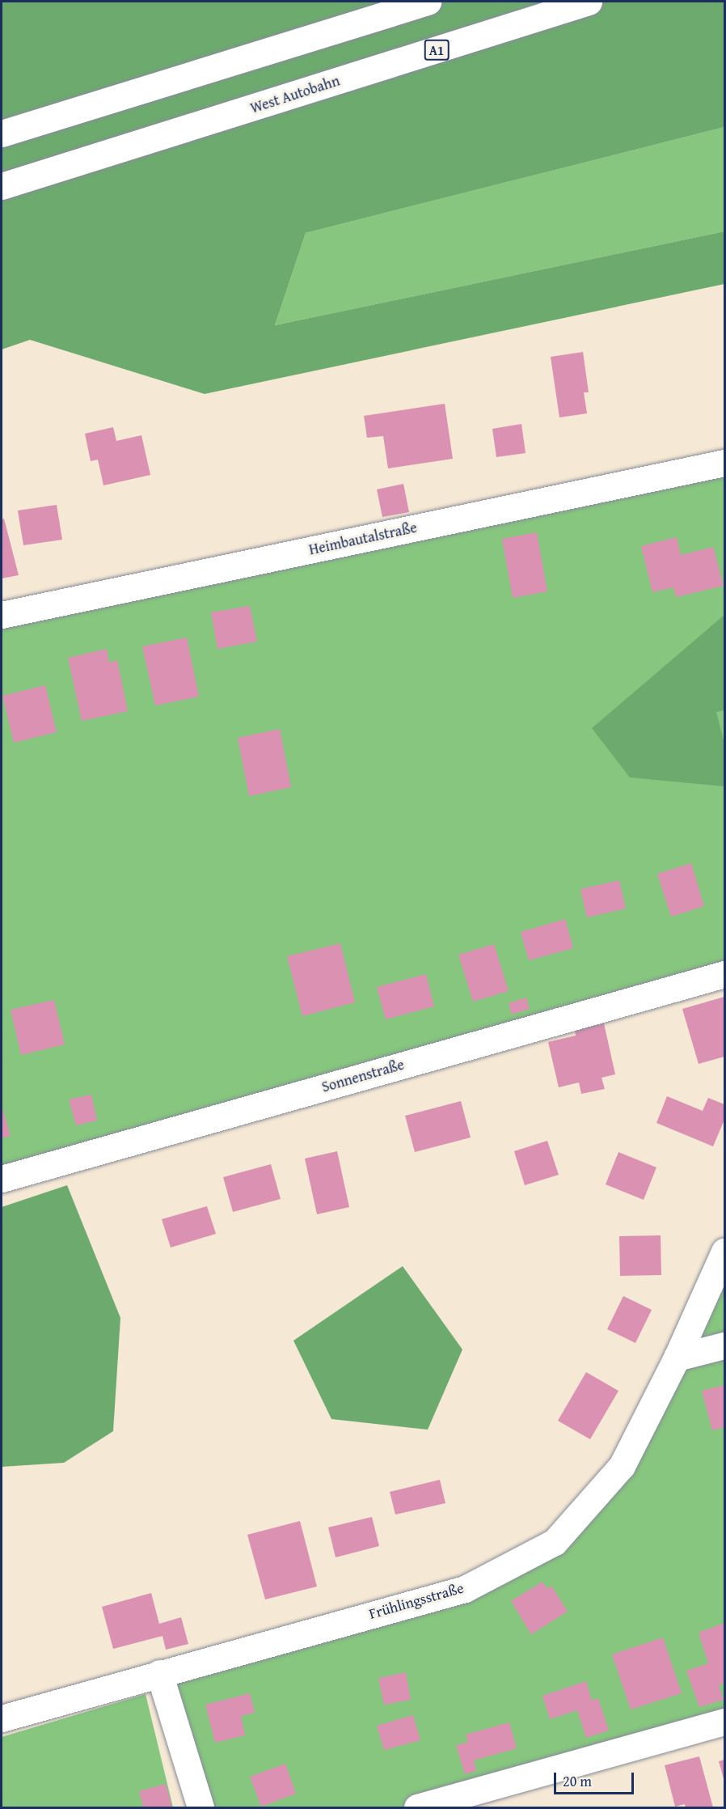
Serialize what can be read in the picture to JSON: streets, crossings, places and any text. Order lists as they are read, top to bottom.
{
  "streets": {
    "main road": [
      "A1",
      "West Autobahn",
      "Heimbautalstraße",
      "Sonnenstraße",
      "Frühlingsstraße"
    ]
  },
  "scale_bar": "20 m"
}
